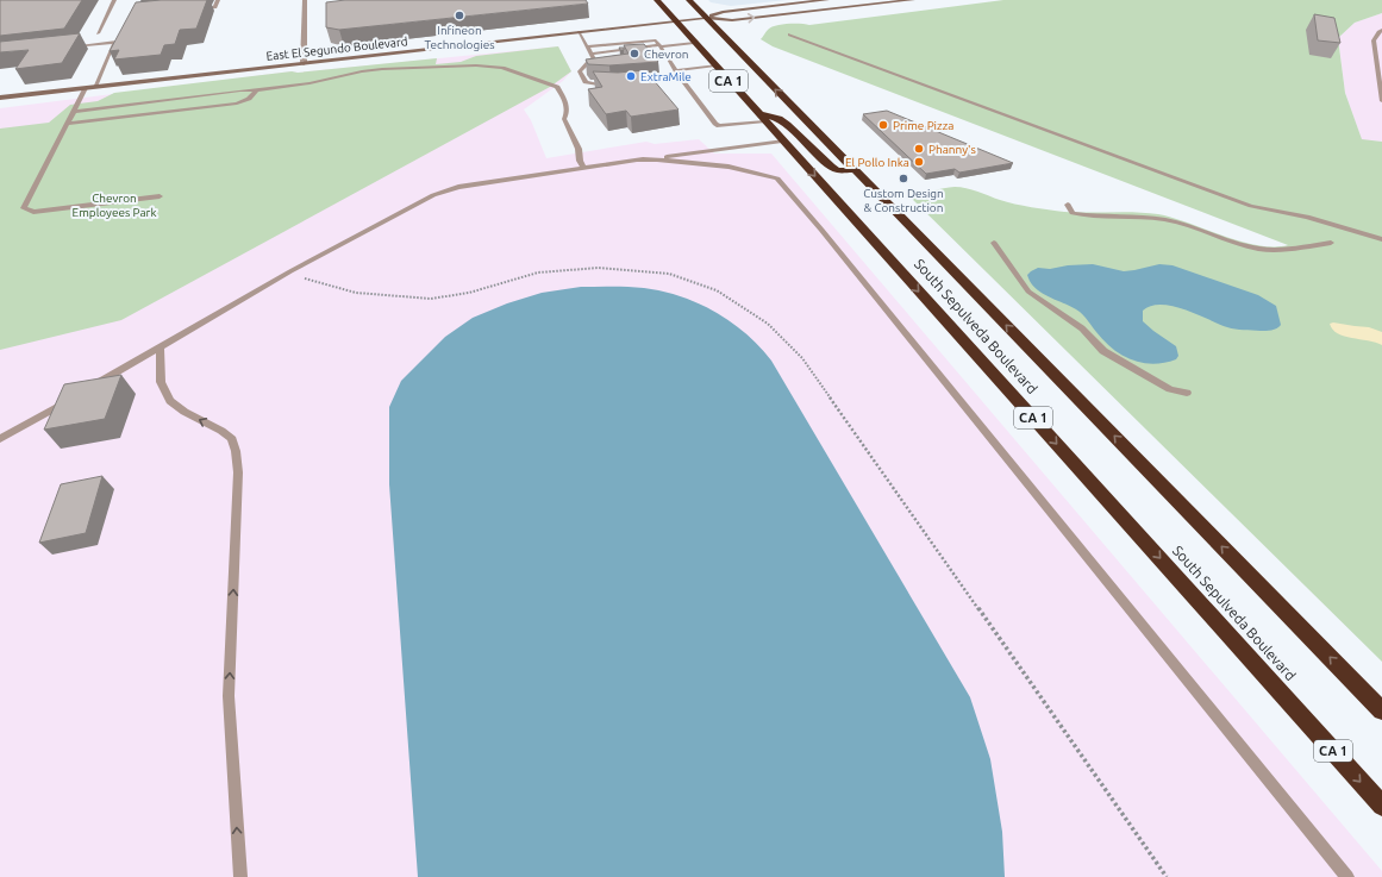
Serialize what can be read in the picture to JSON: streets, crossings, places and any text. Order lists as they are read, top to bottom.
{
  "streets": {
    "highway": ["CA 1", "South Sepulveda Boulevard"],
    "main road": ["East El Segundo Boulevard"]
  },
  "crossings": [
    ["East El Segundo Boulevard", "CA 1"],
    ["East El Segundo Boulevard", "South Sepulveda Boulevard"],
    ["CA 1", "South Sepulveda Boulevard"]
  ],
  "parks": ["Chevron Employees Park"],
  "places": [
    "Infineon Technologies",
    "Chevron",
    "ExtraMile",
    "Prime Pizza",
    "Phanny's",
    "El Pollo Inka",
    "Custom Design & Construction"
  ]
}
